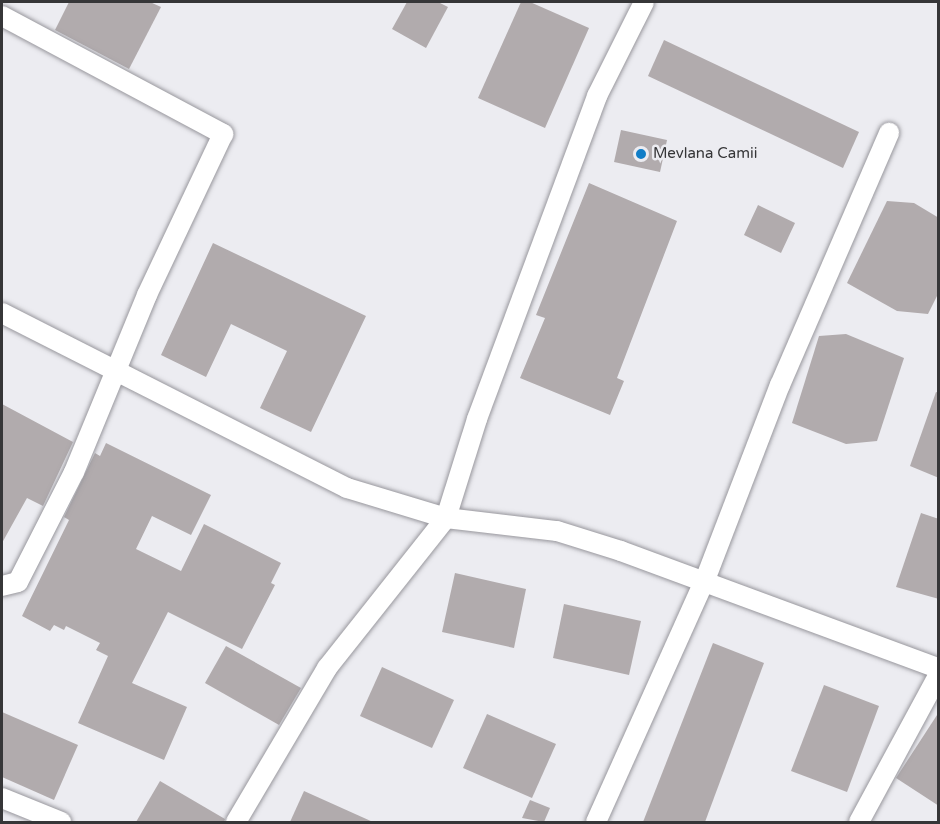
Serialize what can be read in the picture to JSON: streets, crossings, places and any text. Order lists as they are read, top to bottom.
{
  "places": ["Mevlana Camii"]
}
